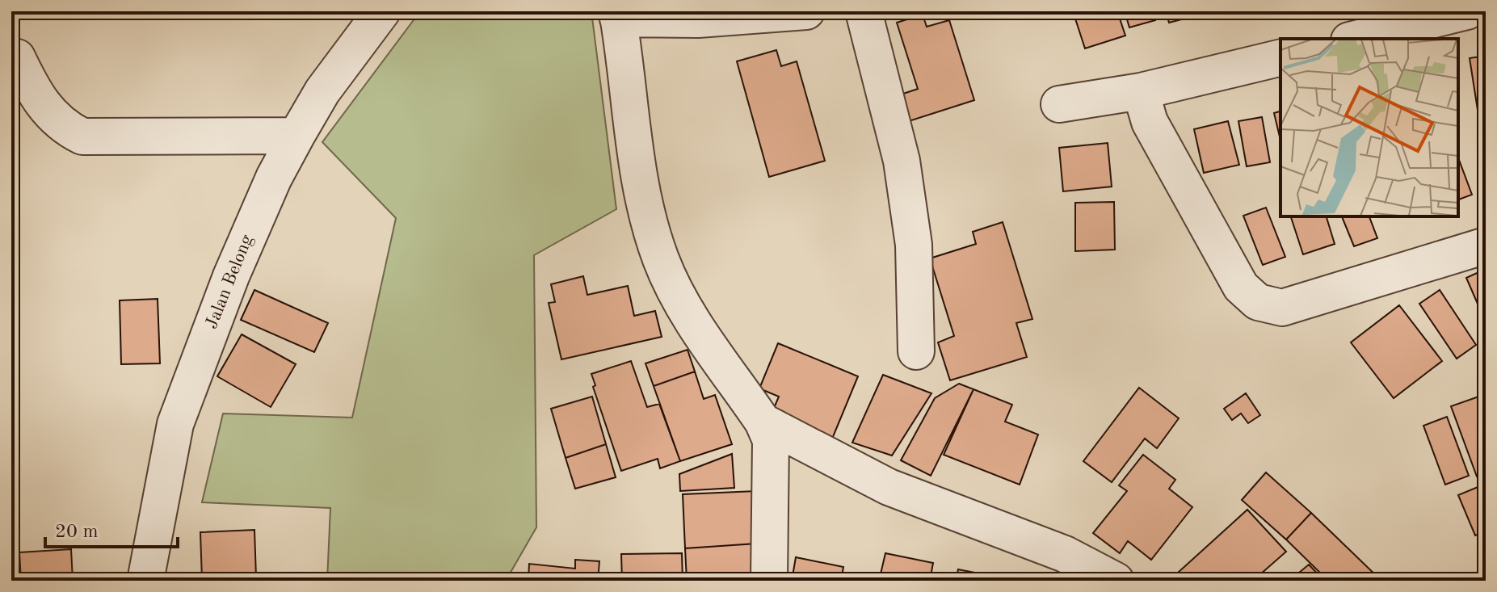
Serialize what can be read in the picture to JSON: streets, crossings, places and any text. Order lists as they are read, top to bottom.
{
  "streets": {
    "street": ["Jalan Belong"]
  },
  "scale_bar": "20 m"
}
